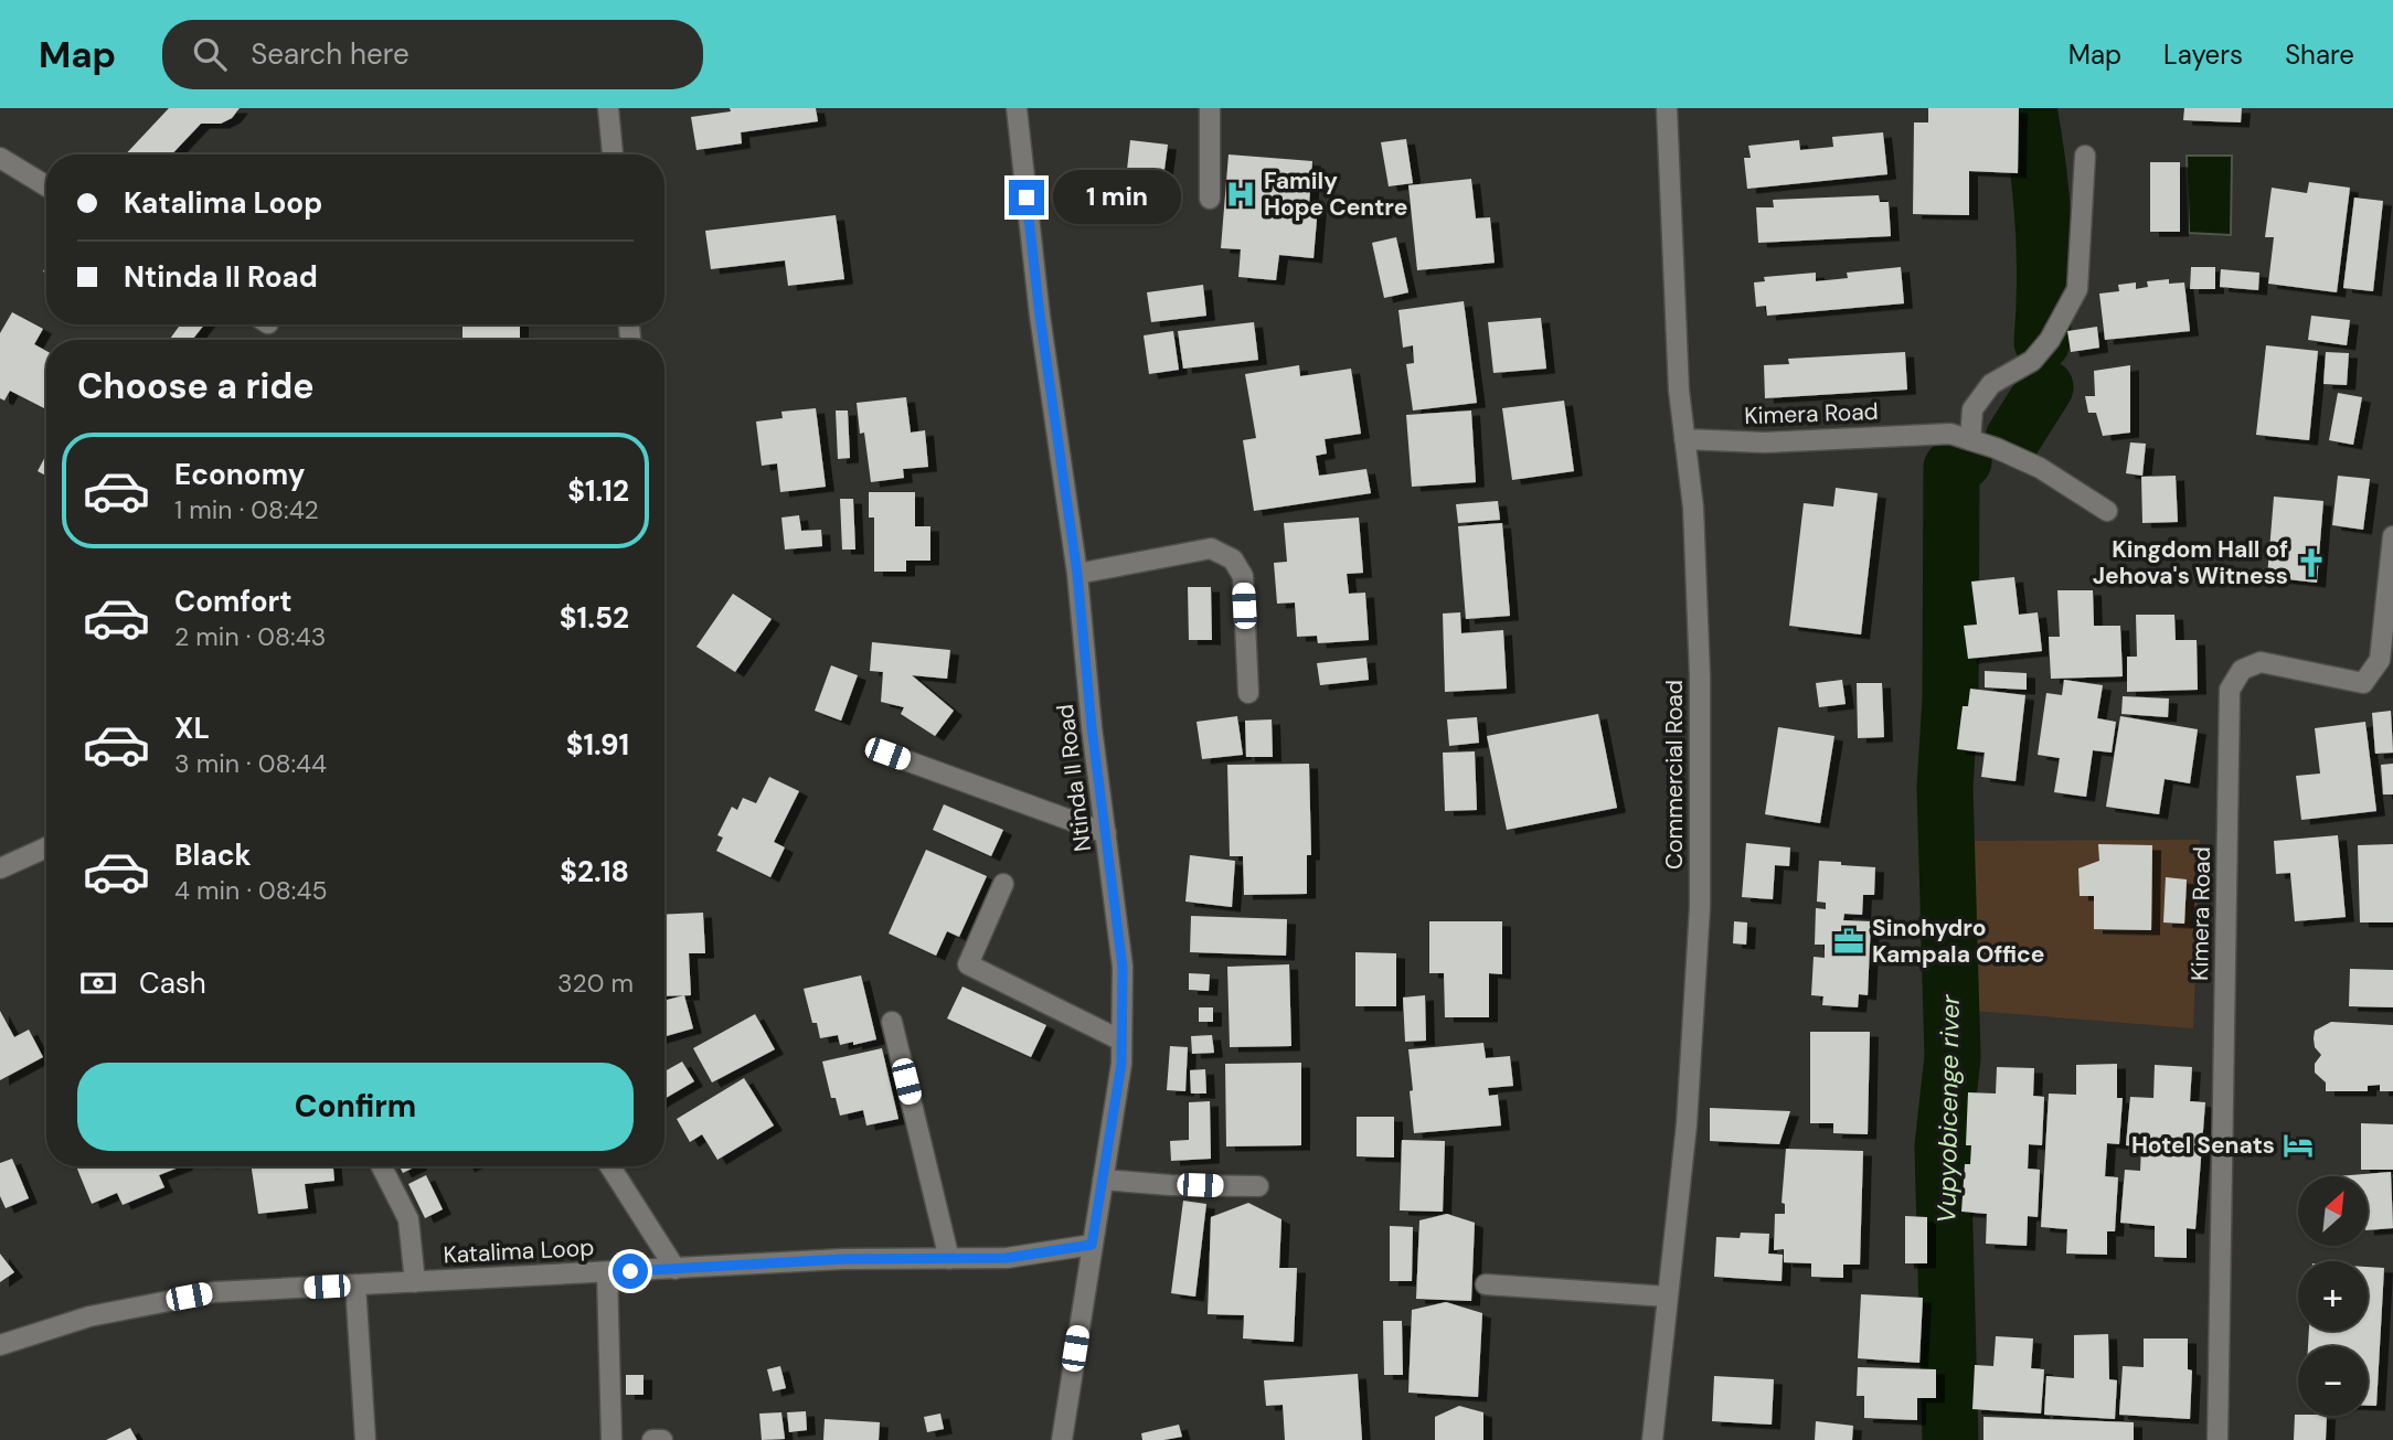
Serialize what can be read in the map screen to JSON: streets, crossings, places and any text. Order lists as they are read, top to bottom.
{
  "streets": {
    "street": [
      "Kimera Road",
      "Commercial Road",
      "Ntinda II Road",
      "Katalima Loop"
    ]
  },
  "crossings": [
    ["Kimera Road", "Commercial Road"],
    ["Ntinda II Road", "Katalima Loop"]
  ],
  "water": ["Vupyobicenge river"],
  "places": {
    "hospital": ["Family Hope Centre"],
    "church": ["Kingdom Hall of Jehova's Witness"],
    "office": ["Sinohydro Kampala Office"],
    "hotel": ["Hotel Senats"]
  },
  "north": "top right",
  "page": {
    "header": "Map",
    "search": "Search here",
    "nav": ["Map", "Layers", "Share"],
    "banner": ["Katalima Loop", "Ntinda II Road"],
    "bubble": "1 min",
    "heading": "Choose a ride",
    "list": [
      {
        "name": "Economy",
        "note": "1 min · 08:42",
        "value": "$1.12"
      },
      {
        "name": "Comfort",
        "note": "2 min · 08:43",
        "value": "$1.52"
      },
      {
        "name": "XL",
        "note": "3 min · 08:44",
        "value": "$1.91"
      },
      {
        "name": "Black",
        "note": "4 min · 08:45",
        "value": "$2.18"
      }
    ],
    "pay": ["Cash", "320 m"],
    "buttons": "Confirm",
    "map_buttons": ["+", "−"]
  }
}
